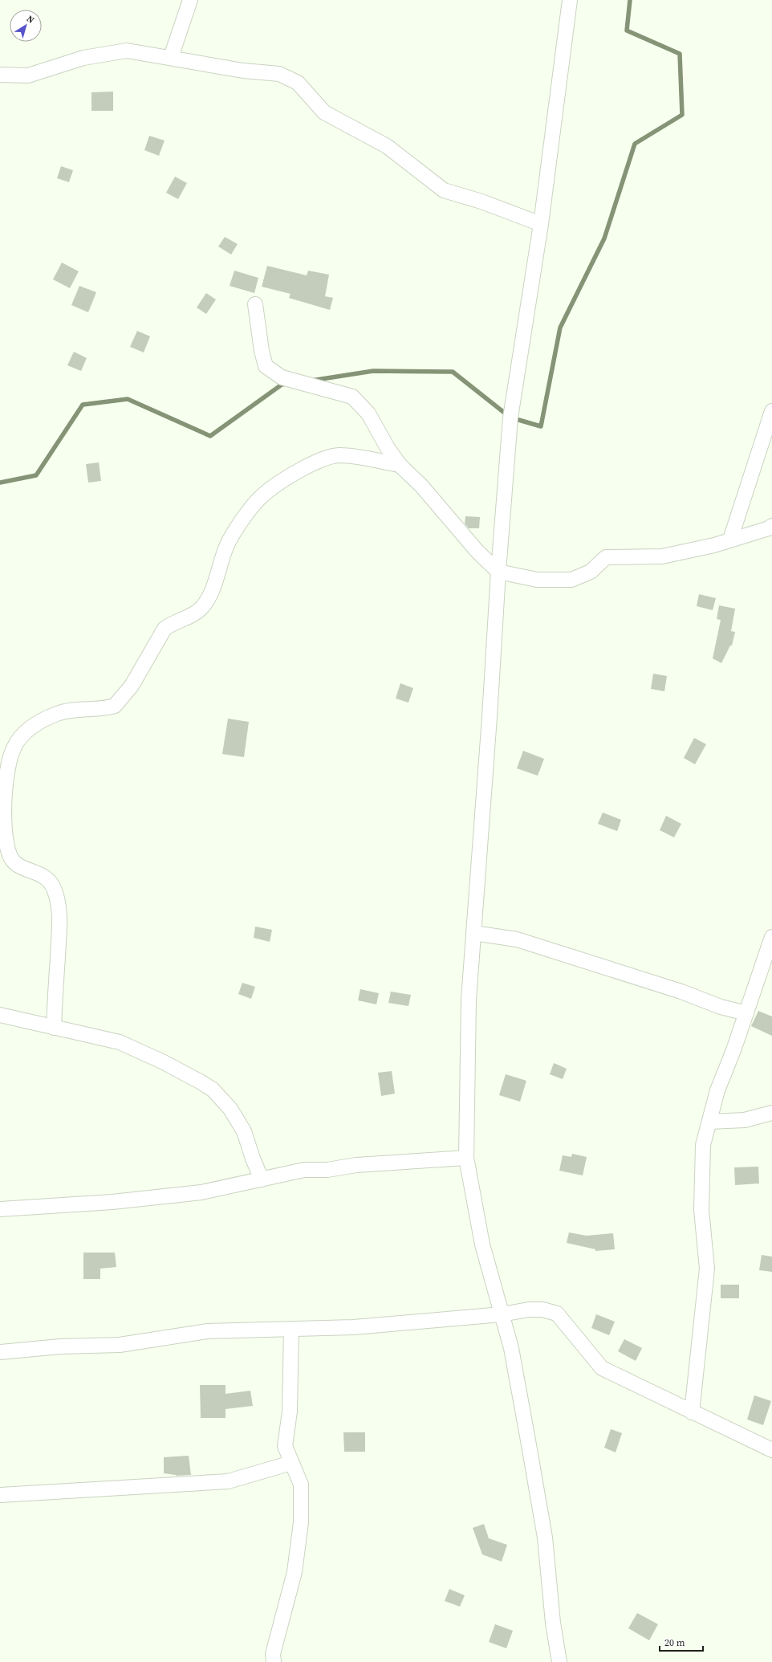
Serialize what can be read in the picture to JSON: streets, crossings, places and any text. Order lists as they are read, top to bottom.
{
  "scale_bar": "20 m",
  "north": "top right"
}
